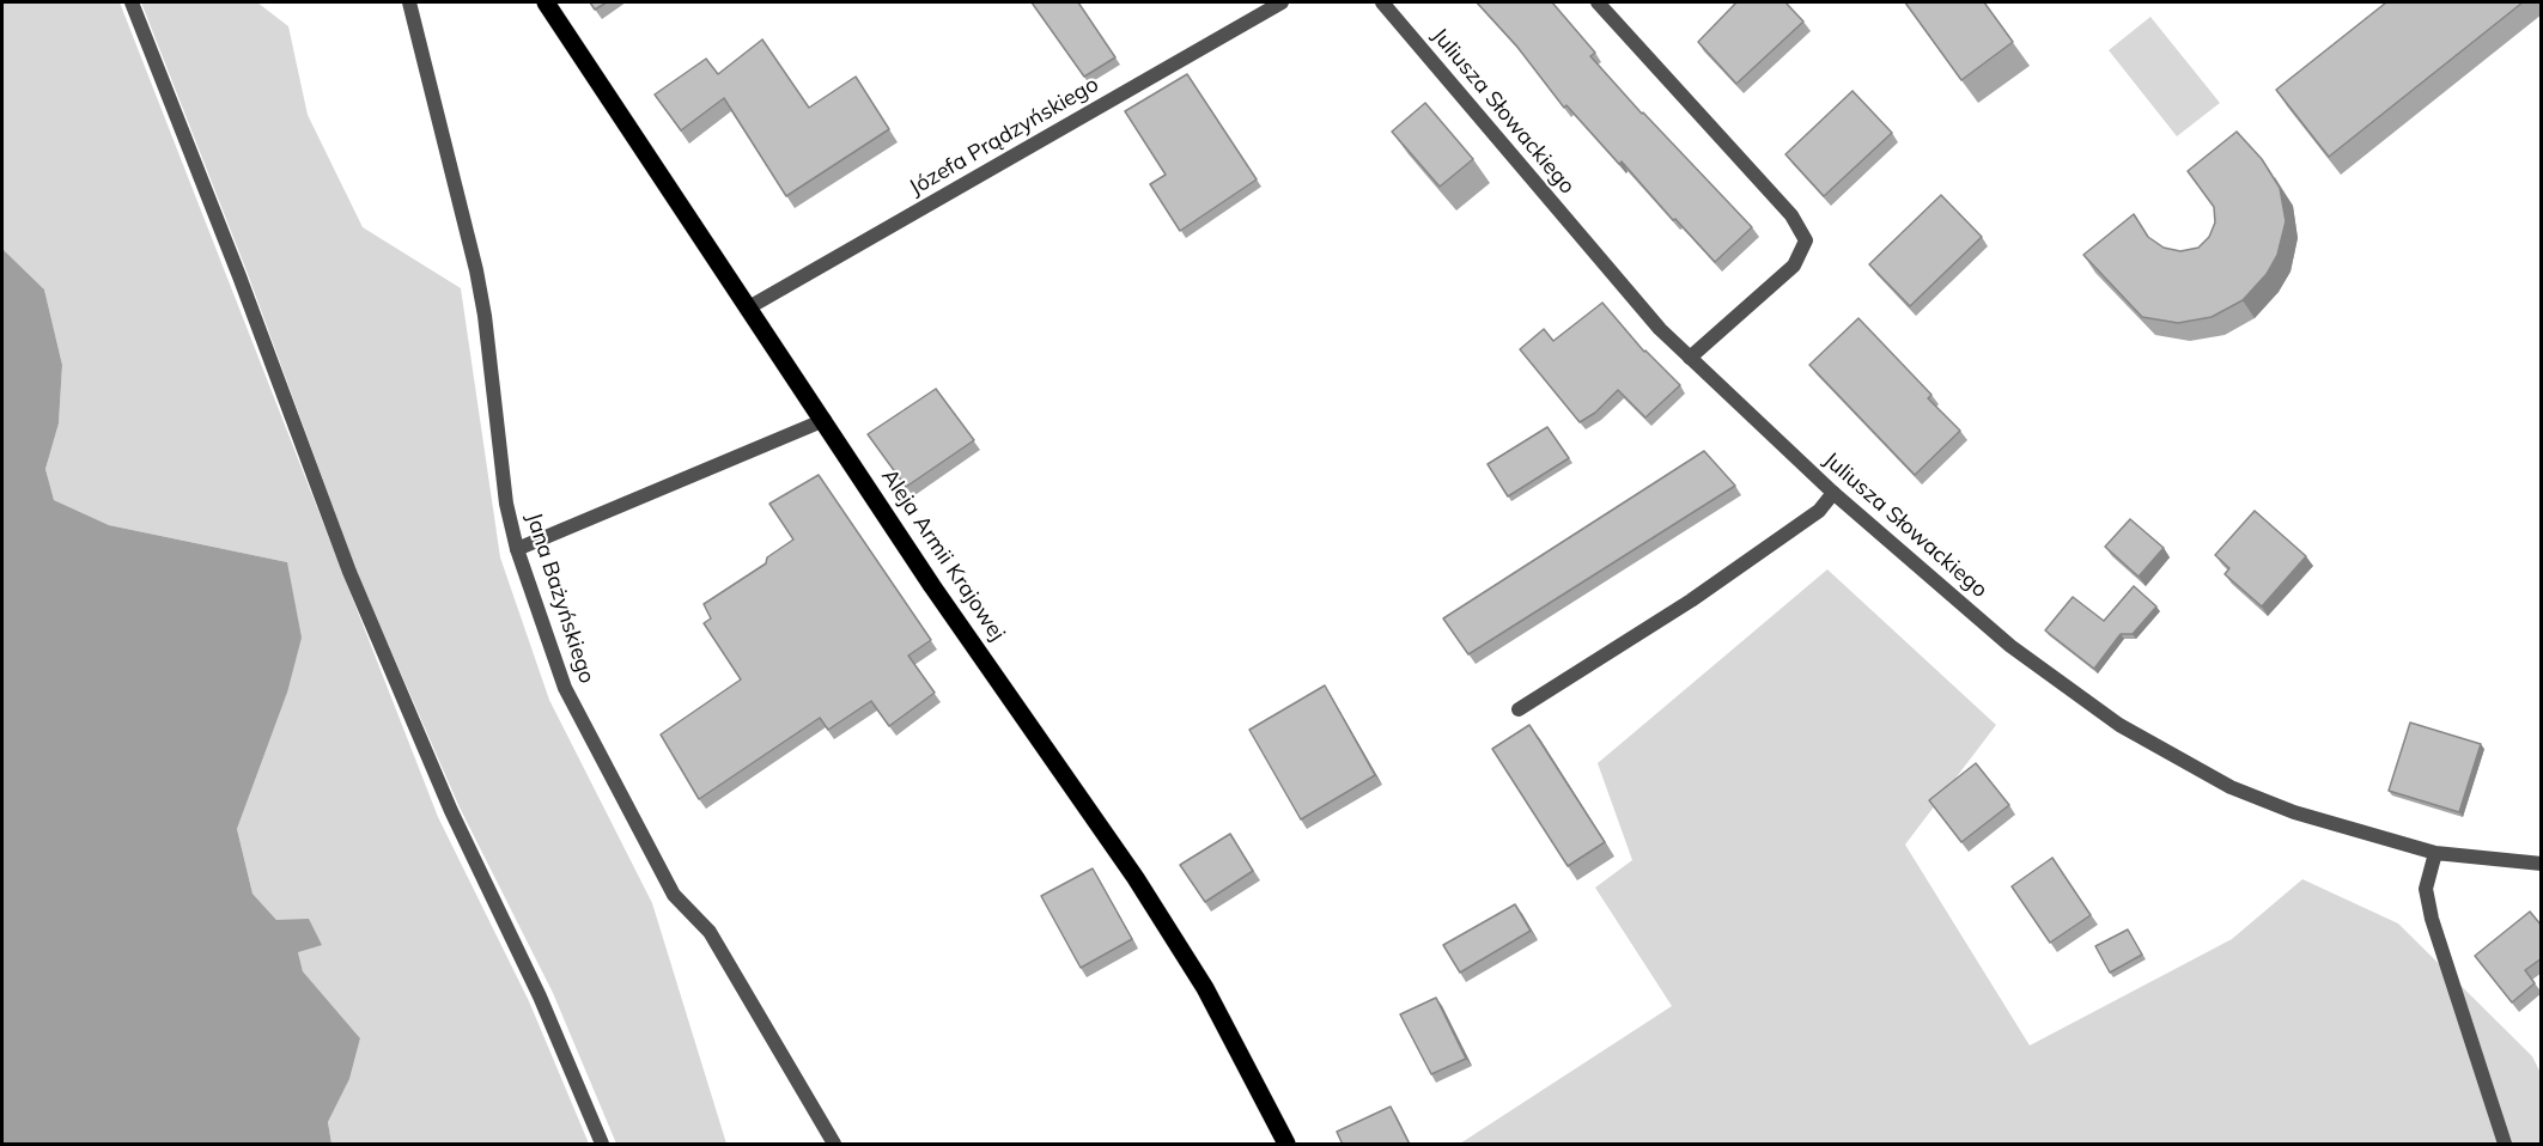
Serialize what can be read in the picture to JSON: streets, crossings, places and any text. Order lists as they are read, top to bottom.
{
  "streets": {
    "main road": ["Aleja Armii Krajowej"],
    "street": ["Juliusza Słowackiego", "Józefa Prądzyńskiego", "Jana Bażyńskiego"]
  },
  "crossings": [
    ["Józefa Prądzyńskiego", "Aleja Armii Krajowej"]
  ]
}
